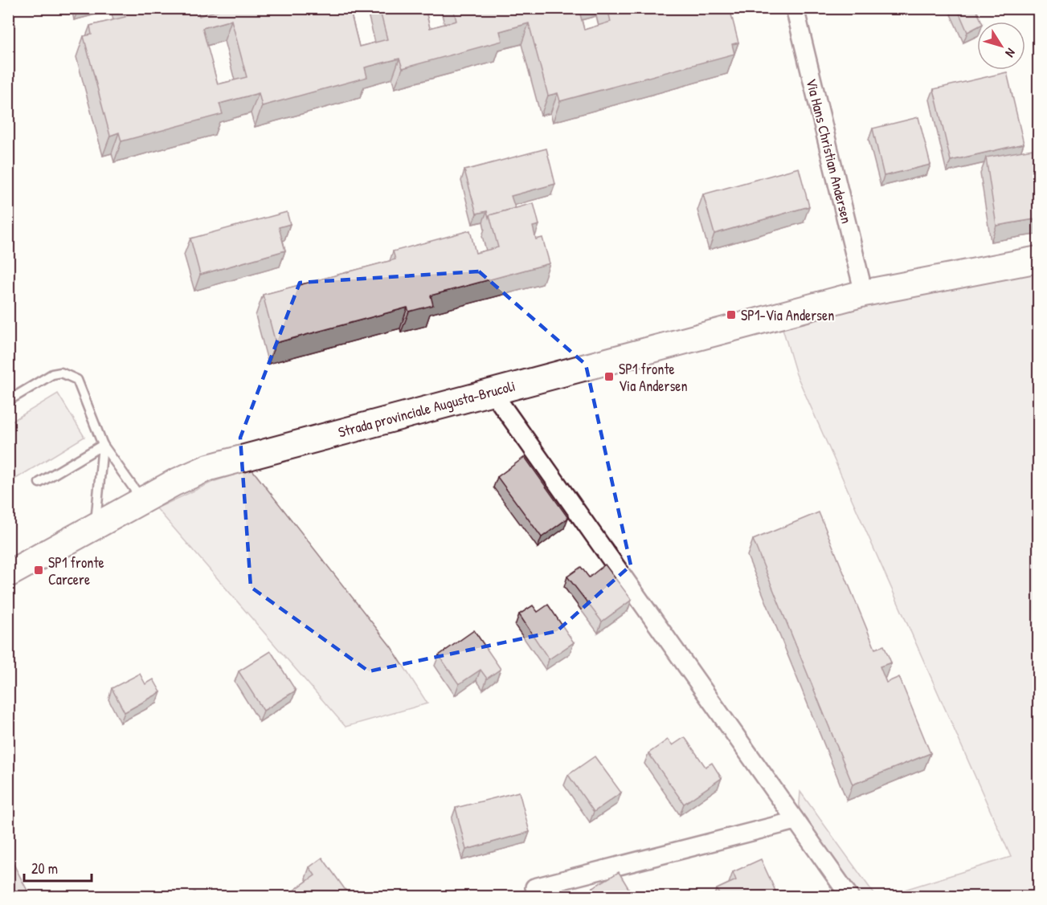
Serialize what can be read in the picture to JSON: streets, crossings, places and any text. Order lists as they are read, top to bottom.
{
  "streets": {
    "main road": ["Strada provinciale Augusta-Brucoli"],
    "street": ["Via Hans Christian Andersen"]
  },
  "crossings": [
    ["Via Hans Christian Andersen", "Strada provinciale Augusta-Brucoli"]
  ],
  "places": {
    "transit": ["SP1-Via Andersen", "SP1 fronte Via Andersen", "SP1 fronte Carcere"]
  },
  "scale_bar": "20 m",
  "north": "bottom right"
}
